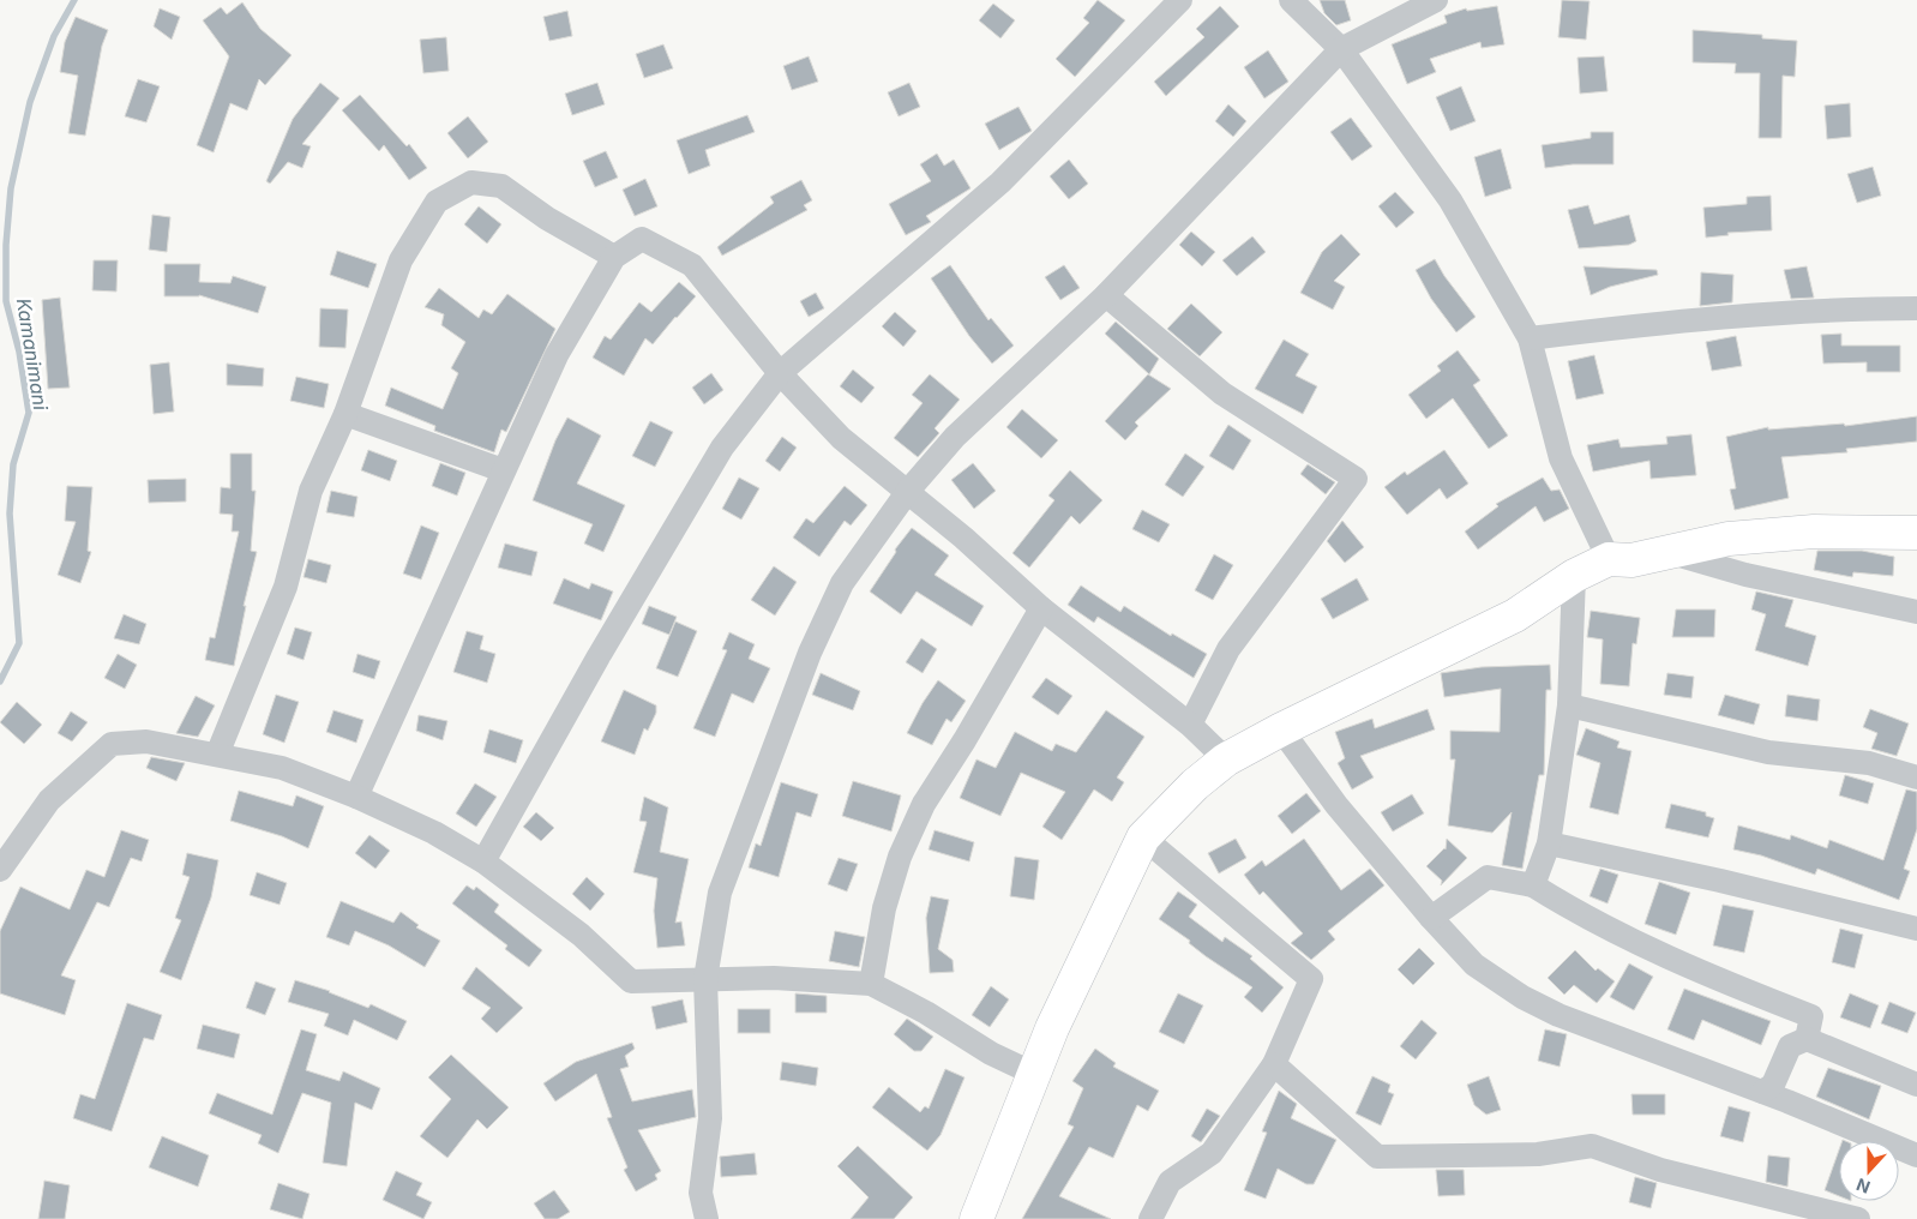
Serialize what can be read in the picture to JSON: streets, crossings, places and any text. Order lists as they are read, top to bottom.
{
  "water": ["Kamanimani"],
  "north": "bottom"
}
